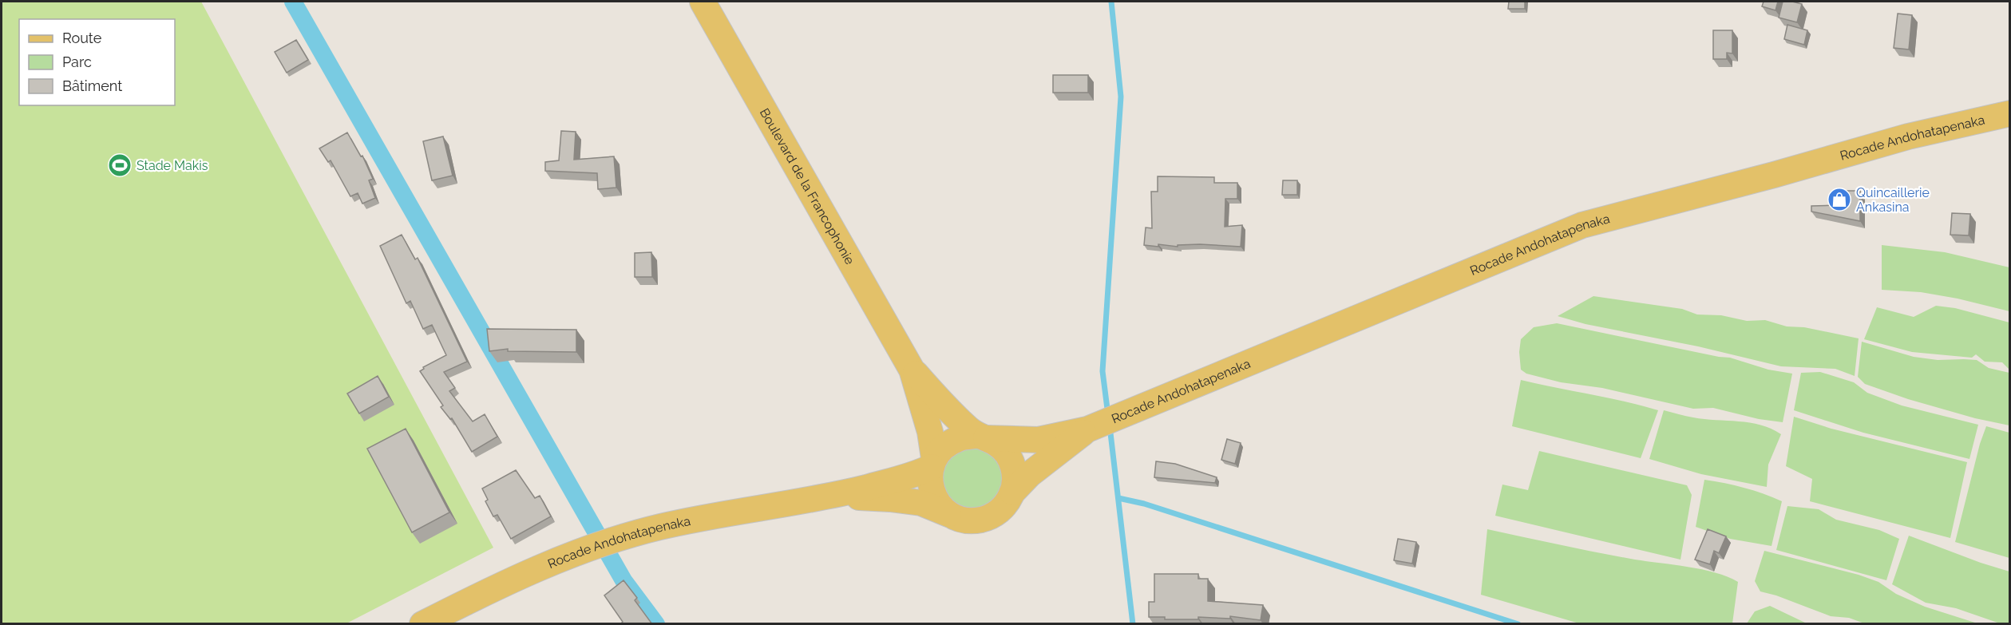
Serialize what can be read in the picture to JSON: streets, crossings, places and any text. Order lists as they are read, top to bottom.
{
  "streets": {
    "main road": ["Rocade Andohatapenaka", "Boulevard de la Francophonie"]
  },
  "places": {
    "sports": ["Stade Makis"],
    "shop": ["Quincaillerie Ankasina"]
  },
  "legend": ["Route", "Parc", "Bâtiment"]
}
